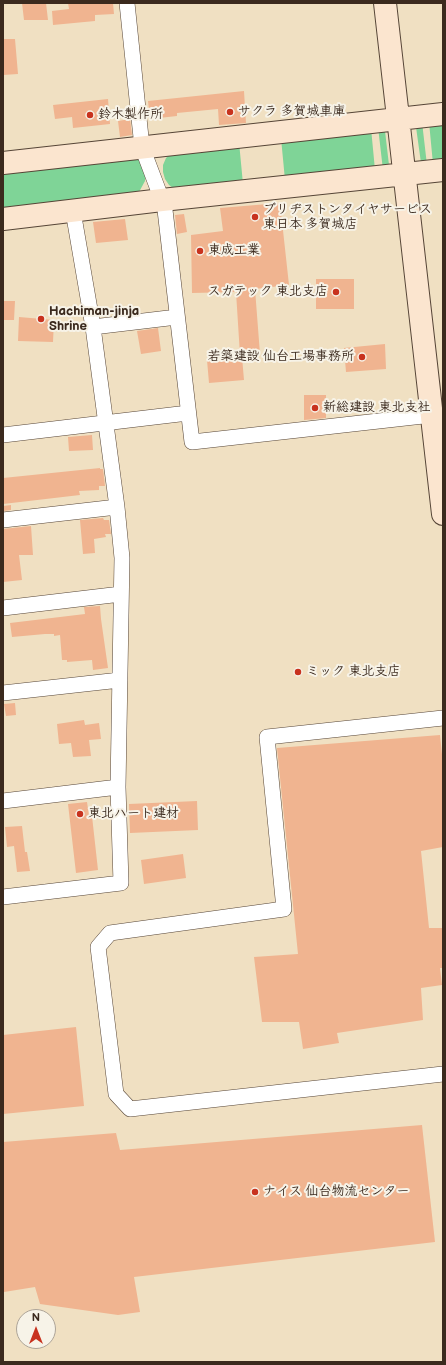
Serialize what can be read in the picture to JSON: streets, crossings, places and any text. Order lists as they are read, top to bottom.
{
  "places": [
    "サクラ 多賀城車庫",
    "鈴木製作所",
    "ブリヂストンタイヤサービス 東日本 多賀城店",
    "東成工業",
    "スガテック 東北支店",
    "Hachiman-jinja Shrine",
    "若築建設 仙台工場事務所",
    "新総建設 東北支社",
    "ミック 東北支店",
    "東北ハート建材",
    "ナイス 仙台物流センター"
  ],
  "north": "top"
}
